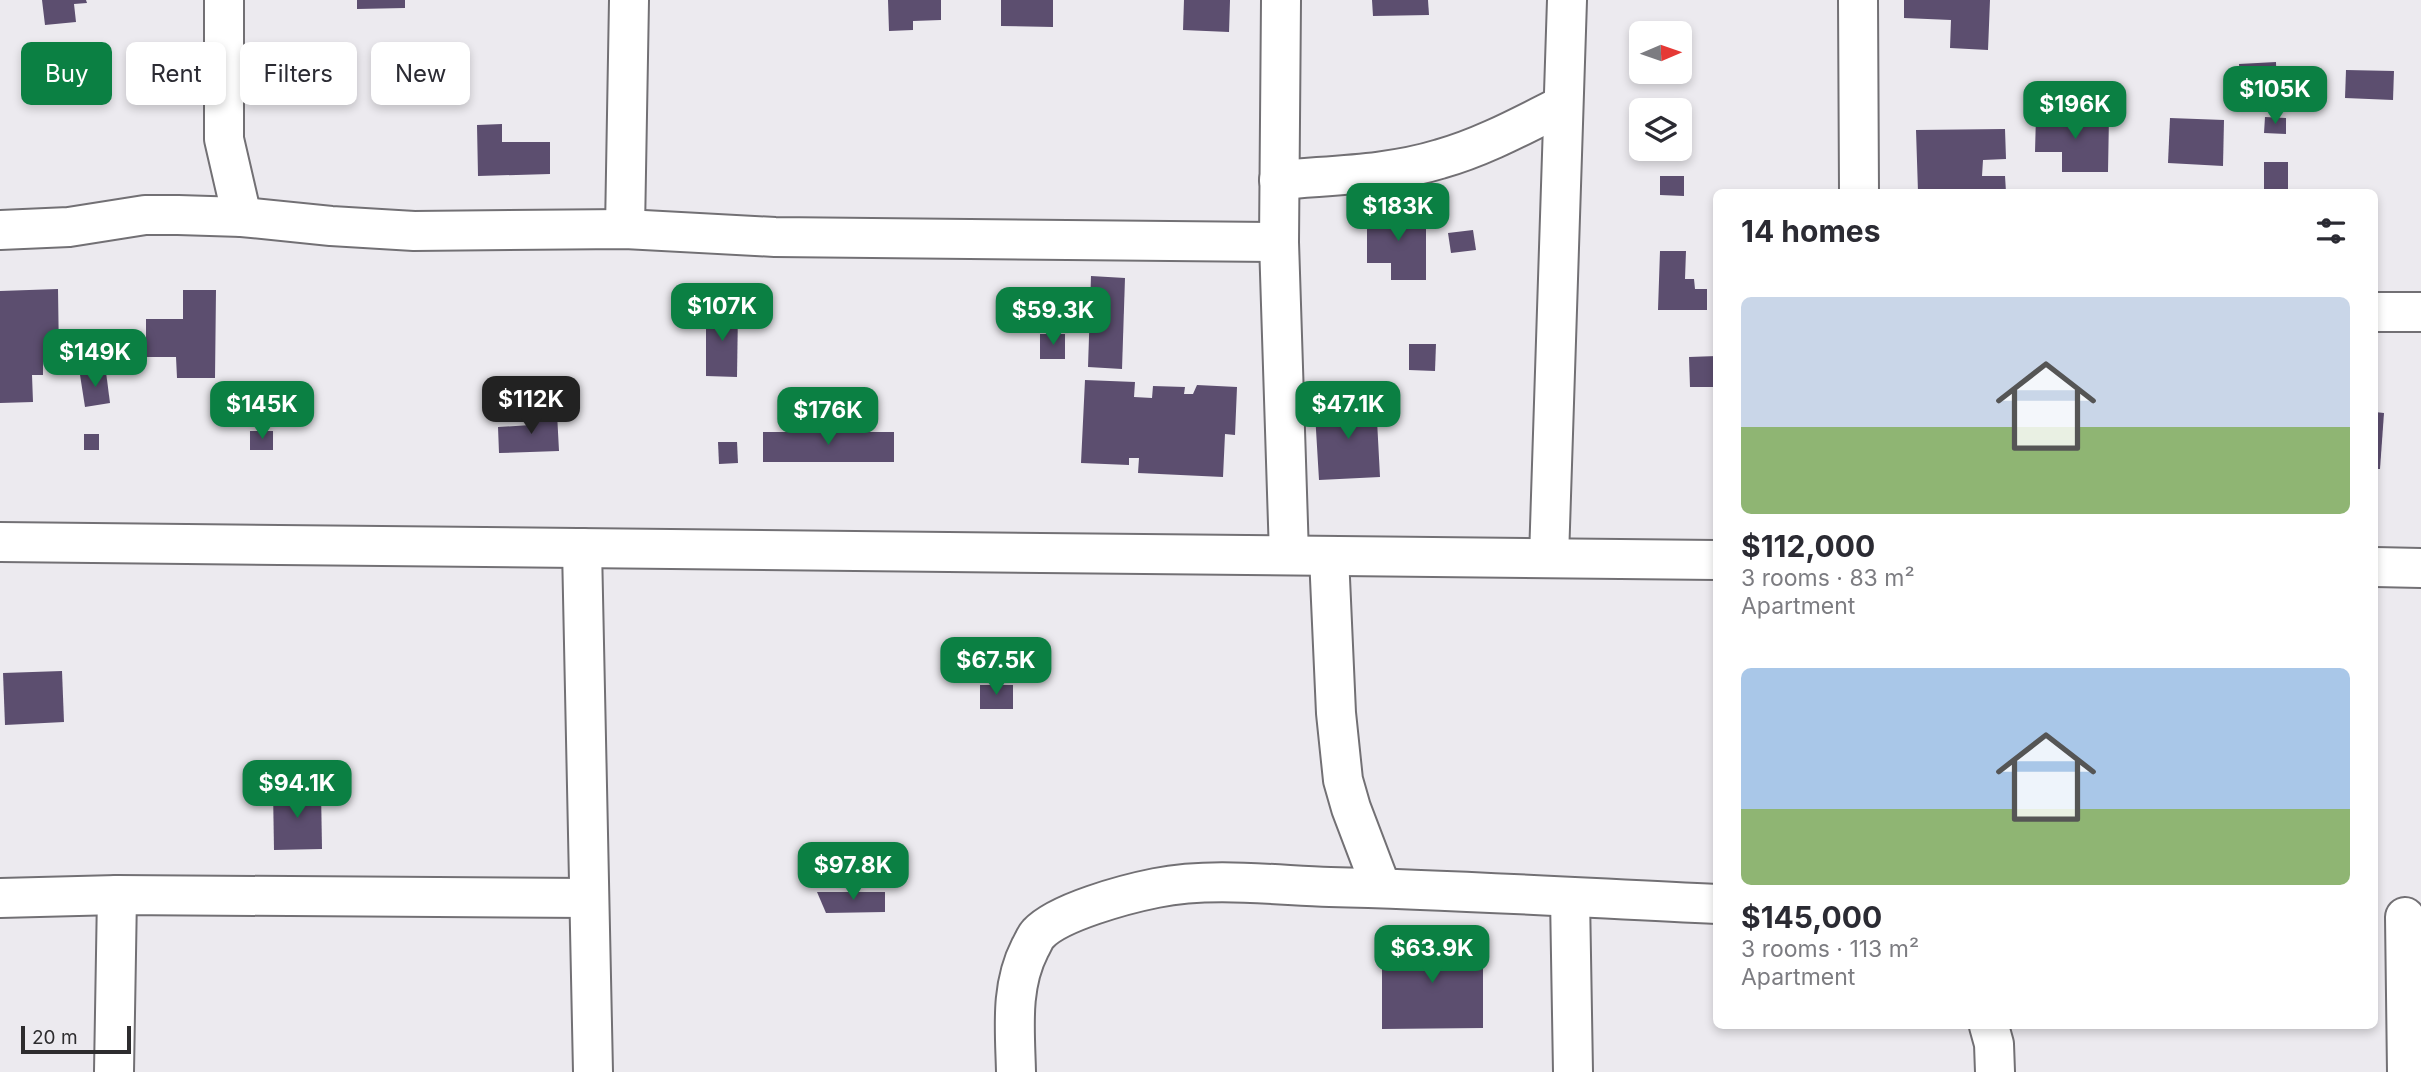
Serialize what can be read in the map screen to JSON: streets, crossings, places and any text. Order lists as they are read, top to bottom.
{
  "scale_bar": "20 m",
  "north": "right",
  "page": {
    "chip": [
      "Buy",
      "Rent",
      "Filters",
      "New"
    ],
    "price": [
      "$105K",
      "$196K",
      "$183K",
      "$107K",
      "$59.3K",
      "$149K",
      "$112K",
      "$145K",
      "$47.1K",
      "$176K",
      "$67.5K",
      "$94.1K",
      "$97.8K",
      "$63.9K"
    ],
    "heading": "14 homes",
    "list": [
      {
        "name": "$112,000",
        "note": "3 rooms · 83 m² · Apartment"
      },
      {
        "name": "$145,000",
        "note": "3 rooms · 113 m² · Apartment"
      }
    ],
    "scale": "20 m"
  }
}
